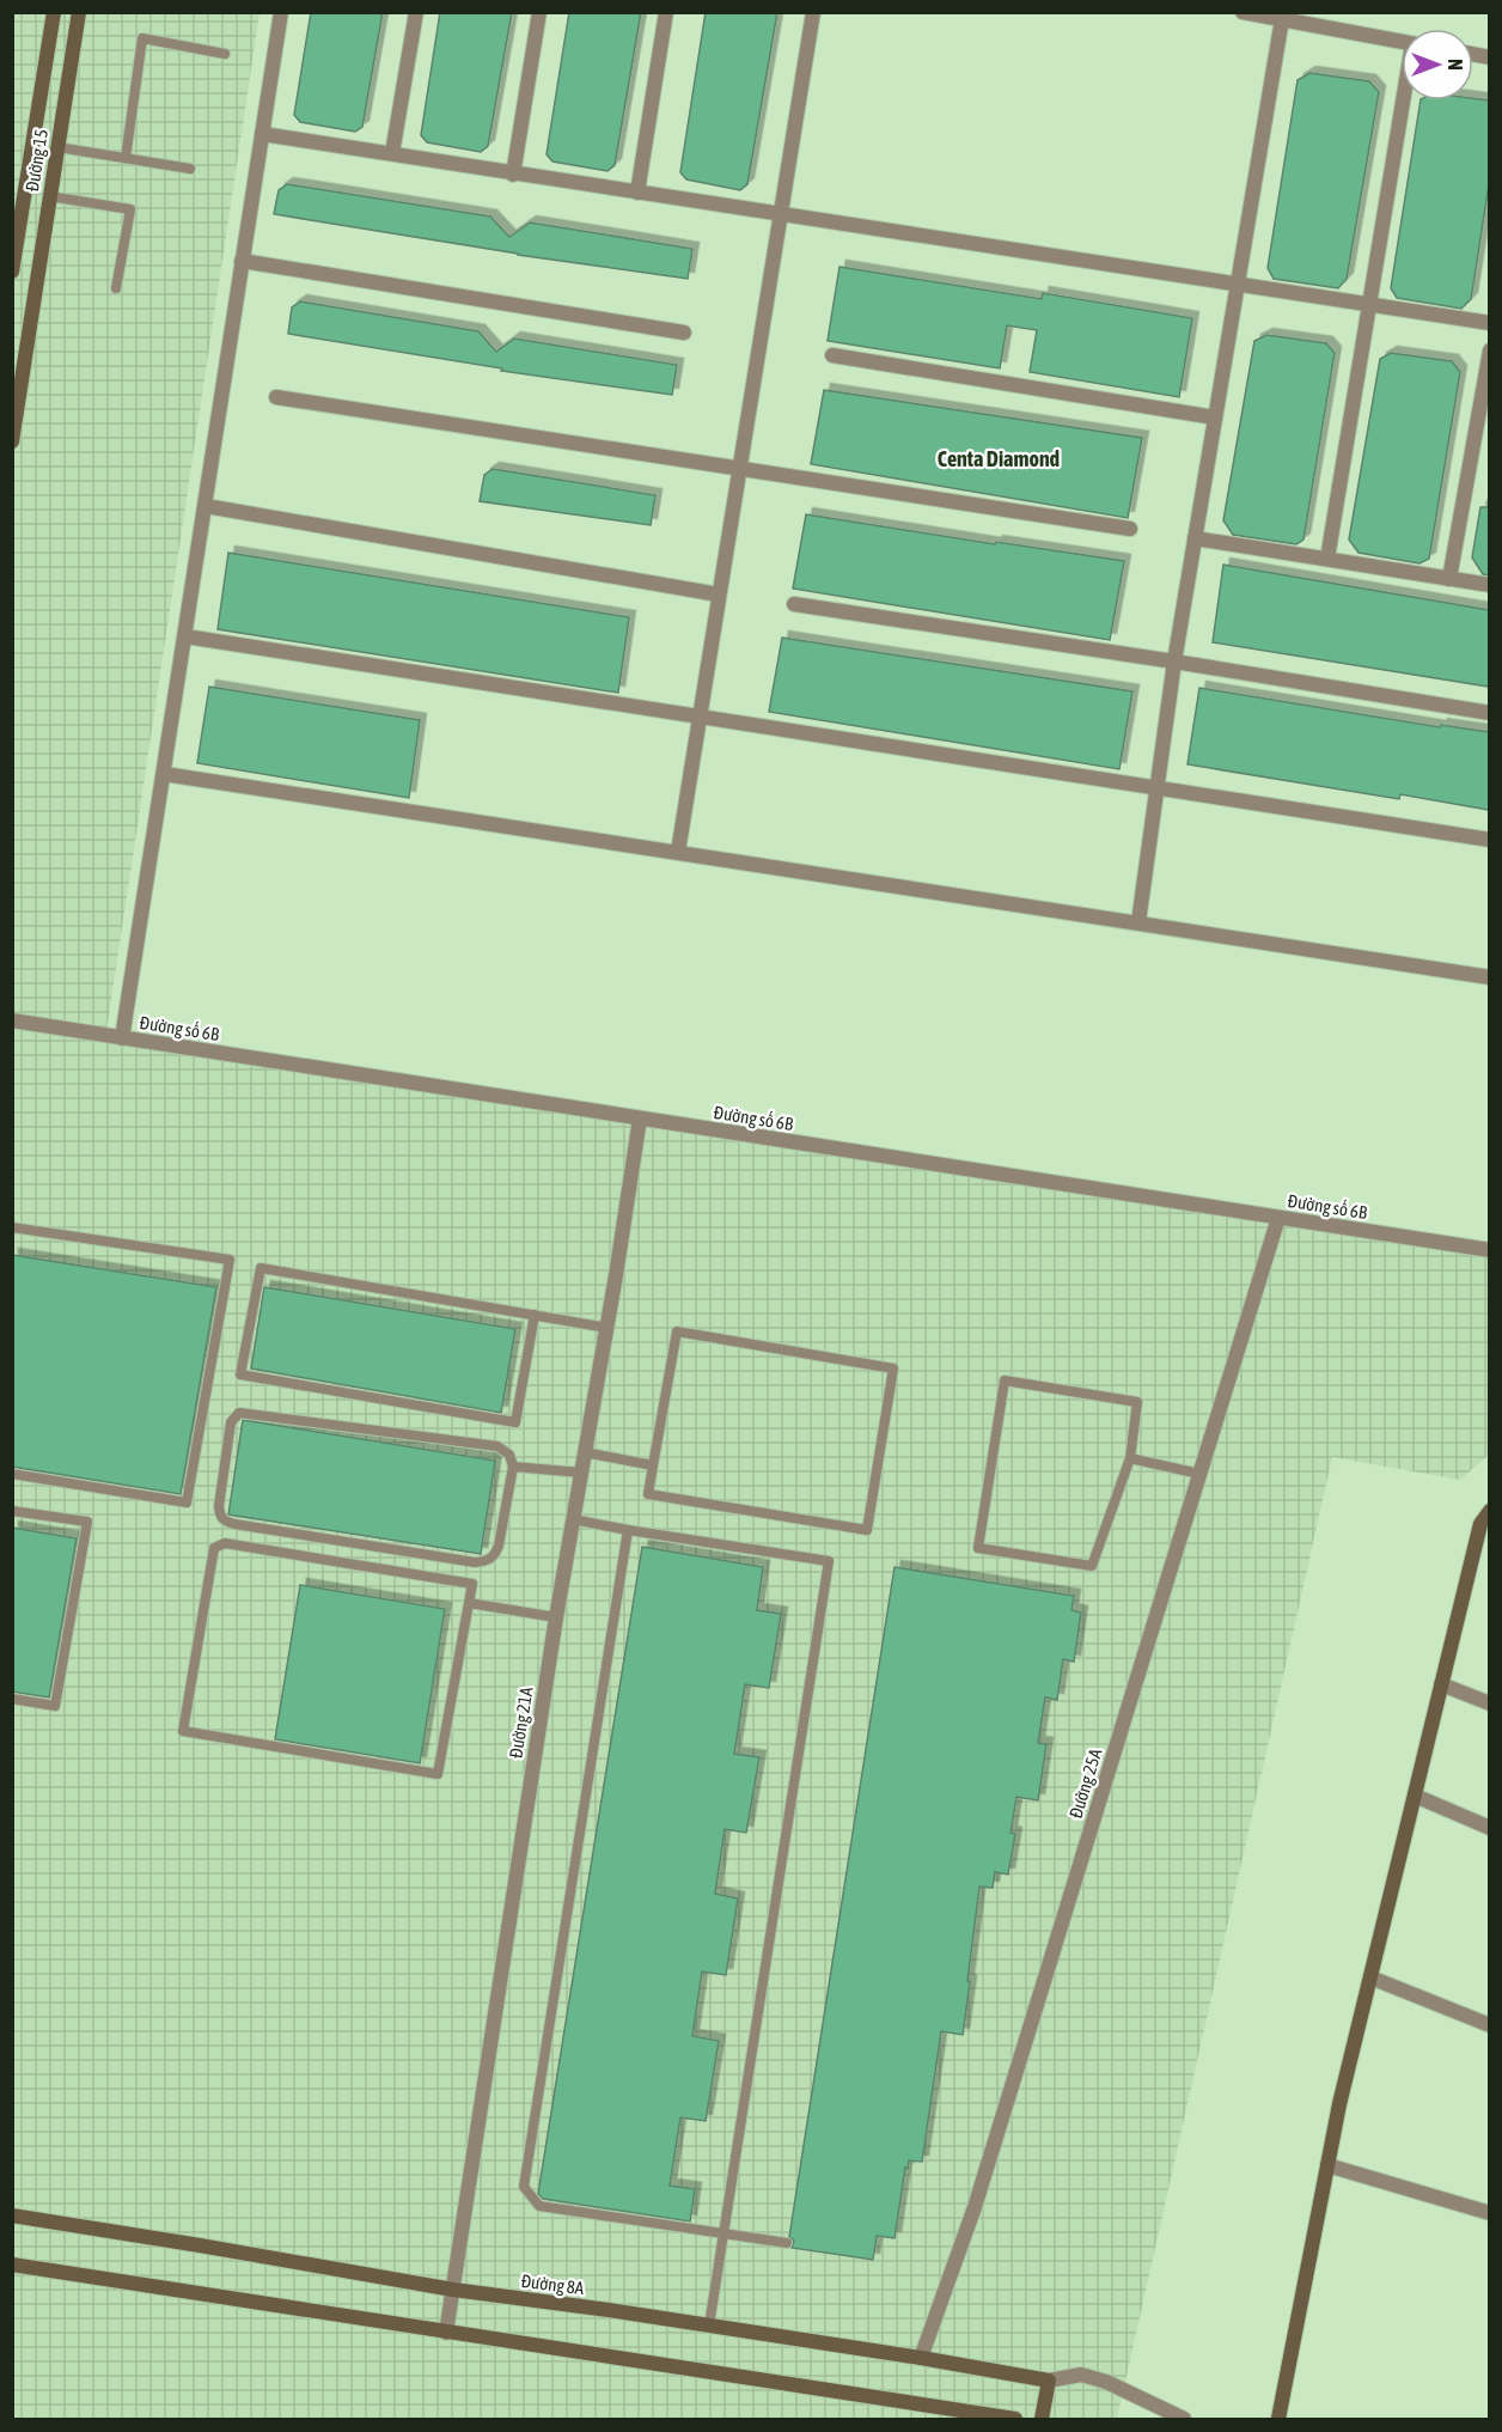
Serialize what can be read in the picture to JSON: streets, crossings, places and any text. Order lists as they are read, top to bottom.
{
  "streets": {
    "street": [
      "Đường 15",
      "Đường số 6B",
      "Đường 21A",
      "Đường 25A",
      "Đường 8A"
    ]
  },
  "crossings": [
    ["Đường số 6B", "Đường 21A"],
    ["Đường số 6B", "Đường 25A"],
    ["Đường 21A", "Đường 8A"],
    ["Đường 25A", "Đường 8A"]
  ],
  "districts": ["Centa Diamond"],
  "north": "right"
}
